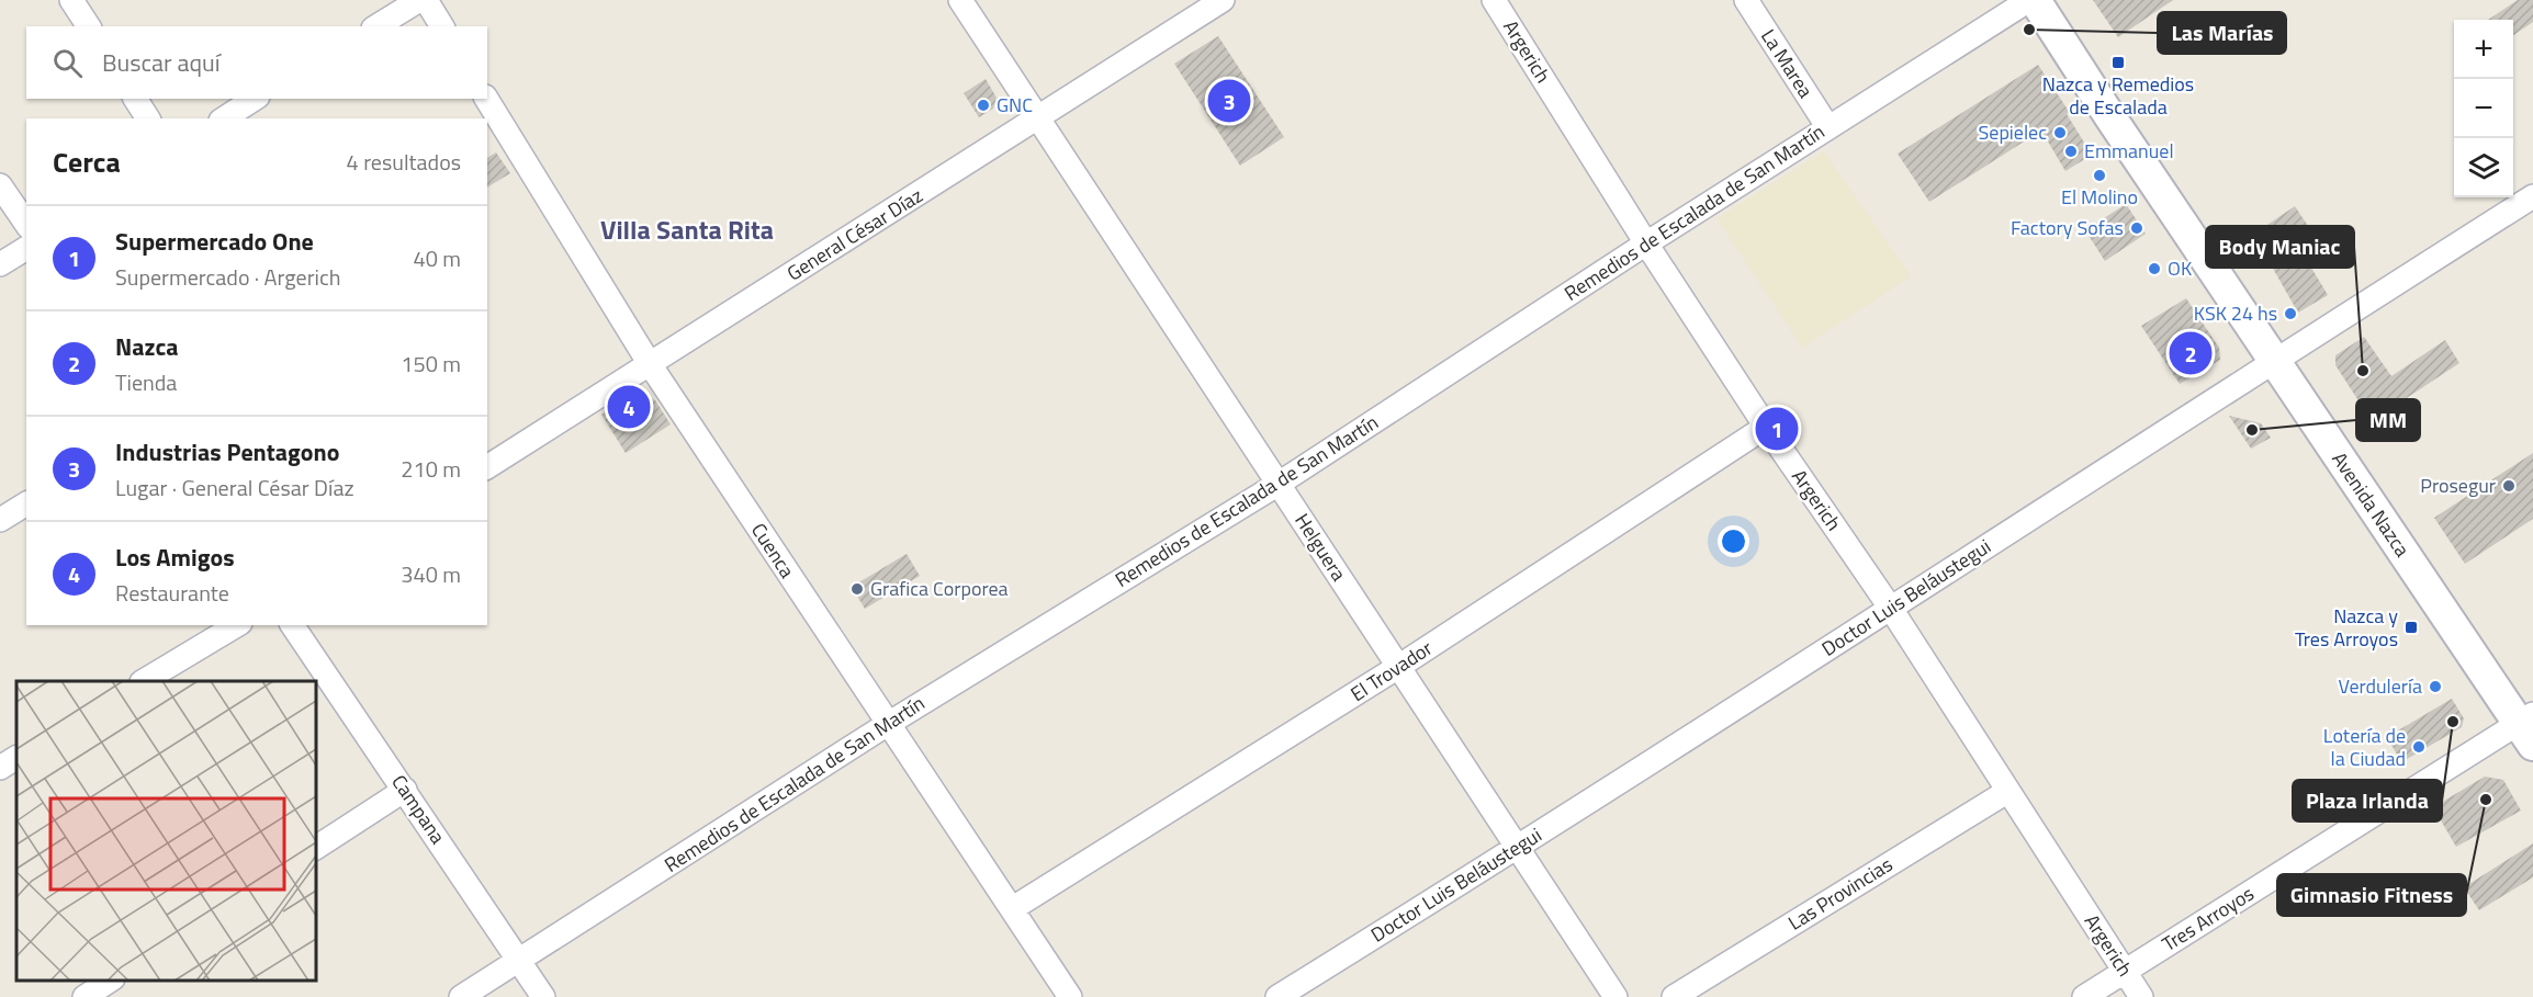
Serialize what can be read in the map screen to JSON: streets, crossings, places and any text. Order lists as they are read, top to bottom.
{
  "streets": {
    "main road": ["Avenida Nazca"],
    "street": [
      "Argerich",
      "La Marea",
      "Remedios de Escalada de San Martín",
      "General César Díaz",
      "Helguera",
      "Cuenca",
      "Doctor Luis Beláustegui",
      "El Trovador",
      "Campana",
      "Las Provincias",
      "Tres Arroyos"
    ]
  },
  "crossings": [
    ["Argerich", "Remedios de Escalada de San Martín"],
    ["Argerich", "Doctor Luis Beláustegui"],
    ["Argerich", "El Trovador"],
    ["Argerich", "Las Provincias"],
    ["Argerich", "Tres Arroyos"],
    ["La Marea", "Remedios de Escalada de San Martín"],
    ["Remedios de Escalada de San Martín", "Helguera"],
    ["Remedios de Escalada de San Martín", "Cuenca"],
    ["Remedios de Escalada de San Martín", "Campana"],
    ["General César Díaz", "Helguera"],
    ["General César Díaz", "Cuenca"],
    ["Avenida Nazca", "Doctor Luis Beláustegui"],
    ["Avenida Nazca", "Tres Arroyos"],
    ["Helguera", "Doctor Luis Beláustegui"],
    ["Helguera", "El Trovador"],
    ["Cuenca", "El Trovador"]
  ],
  "districts": ["Villa Santa Rita"],
  "places": {
    "other": [
      "Las Marías",
      "GNC",
      "Sepielec",
      "Emmanuel",
      "El Molino",
      "Factory Sofas",
      "OK",
      "KSK 24 hs",
      "Body Maniac",
      "MM",
      "Prosegur",
      "Grafica Corporea",
      "Verdulería",
      "Plaza Irlanda",
      "Lotería de la Ciudad",
      "Gimnasio Fitness"
    ],
    "transit": ["Nazca y Remedios de Escalada", "Nazca y Tres Arroyos"]
  },
  "page": {
    "map_buttons": ["+", "−"],
    "search": "Buscar aquí",
    "pins": [
      "3",
      "2",
      "4",
      "1"
    ],
    "heading": ["Cerca", "4 resultados"],
    "list": [
      {
        "mark": "1",
        "name": "Supermercado One",
        "note": "Supermercado · Argerich",
        "value": "40 m"
      },
      {
        "mark": "2",
        "name": "Nazca",
        "note": "Tienda",
        "value": "150 m"
      },
      {
        "mark": "3",
        "name": "Industrias Pentagono",
        "note": "Lugar · General César Díaz",
        "value": "210 m"
      },
      {
        "mark": "4",
        "name": "Los Amigos",
        "note": "Restaurante",
        "value": "340 m"
      }
    ]
  }
}
